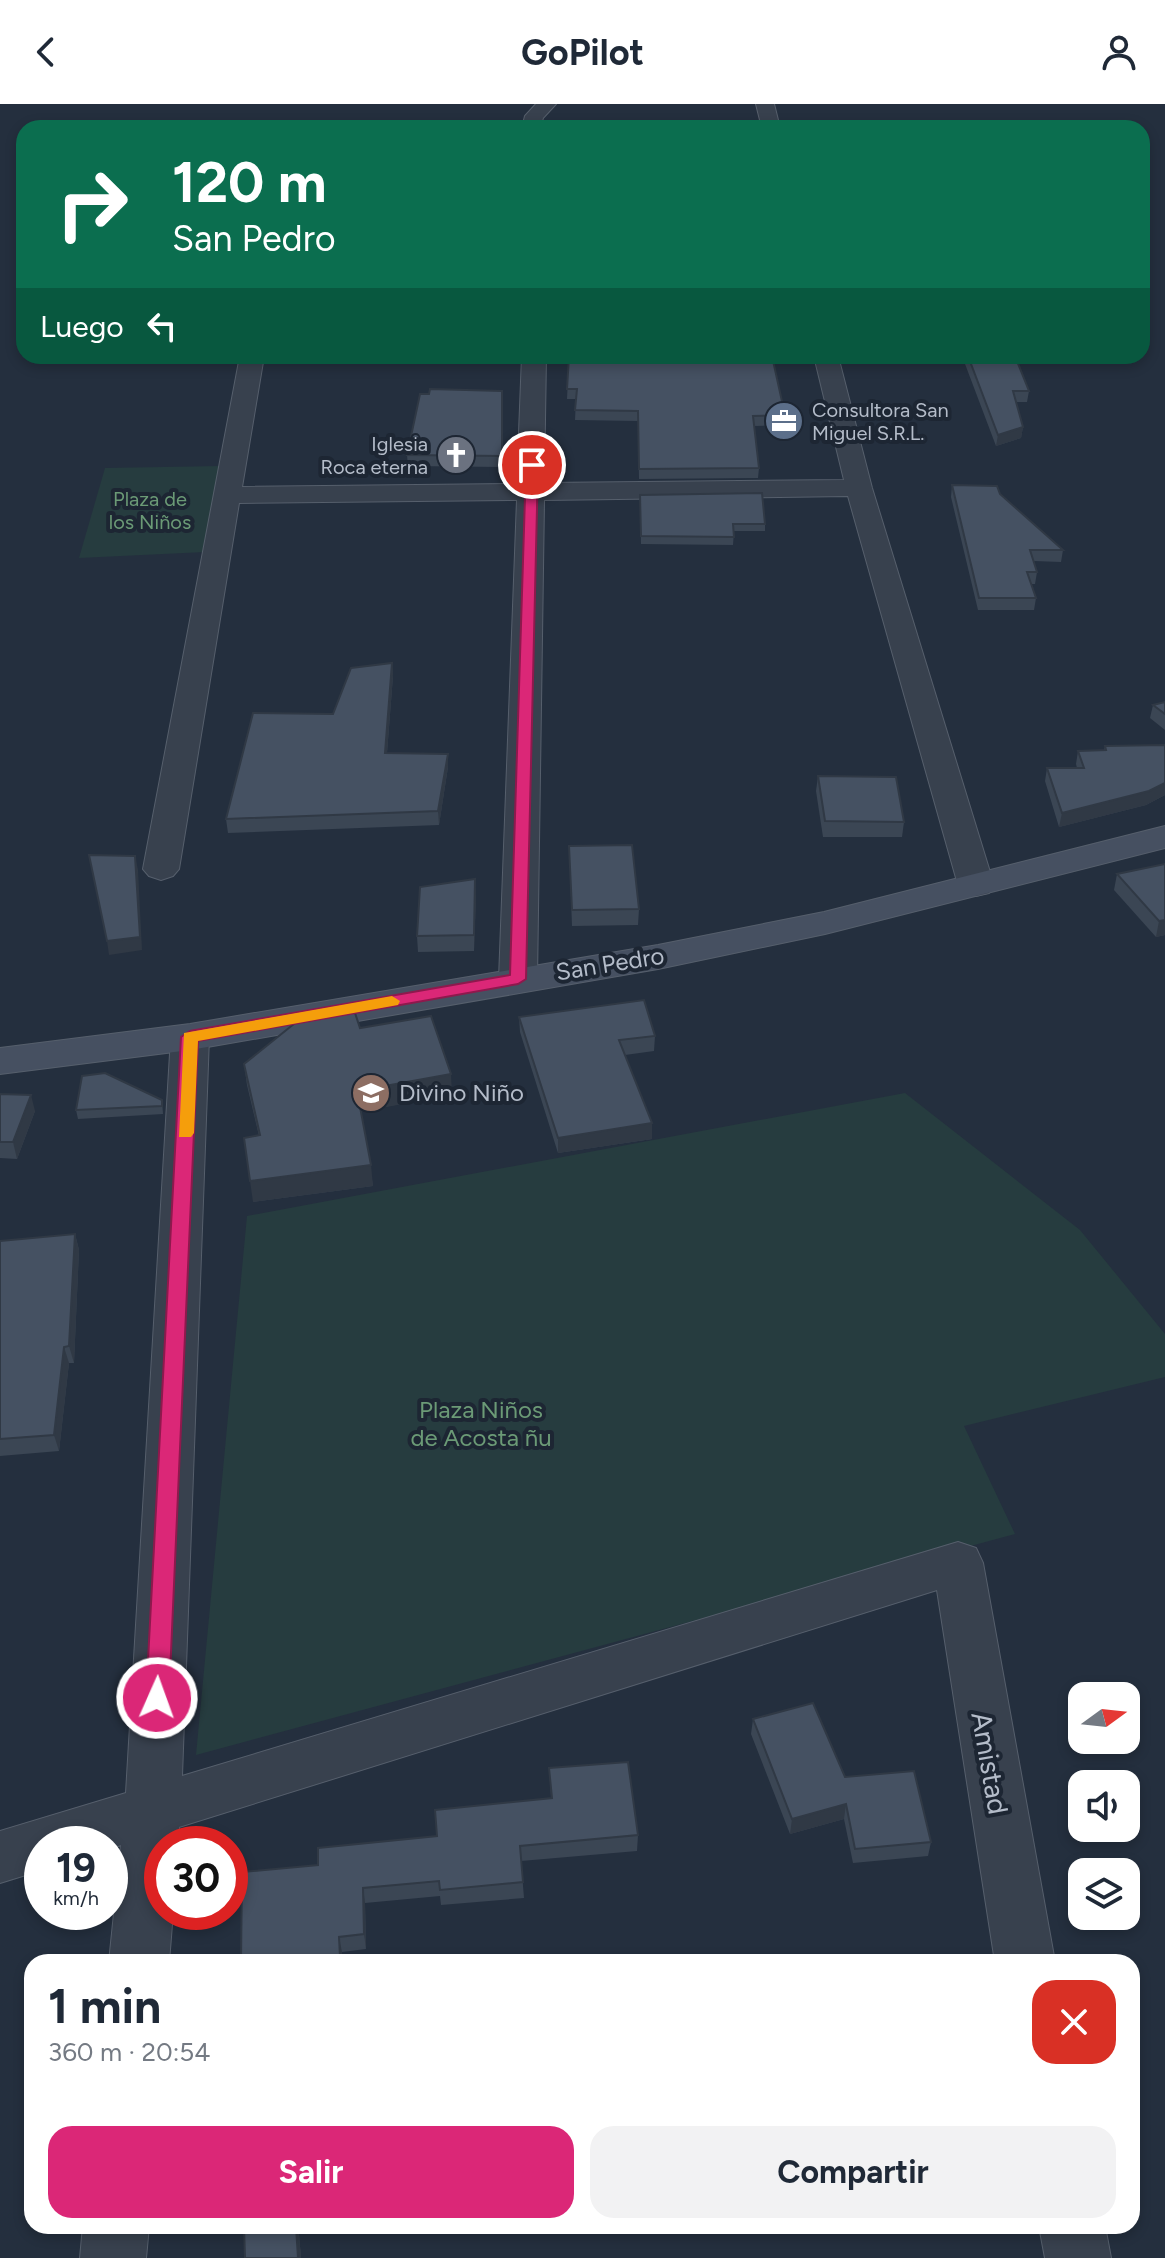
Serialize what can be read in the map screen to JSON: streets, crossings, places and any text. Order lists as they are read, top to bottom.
{
  "streets": {
    "main road": ["San Pedro"],
    "street": ["Amistad"]
  },
  "parks": ["Plaza de los Niños", "Plaza Niños de Acosta ñu"],
  "places": {
    "office": ["Consultora San Miguel S.R.L."],
    "church": ["Iglesia Roca eterna"],
    "school or university": ["Divino Niño"]
  },
  "north": "right",
  "page": {
    "header": "GoPilot",
    "turn": ["120 m", "San Pedro"],
    "then": "Luego",
    "speed": "19 km/h",
    "limit": "30",
    "heading": ["1 min", "360 m · 20:54"],
    "buttons": ["Salir", "Compartir"]
  }
}
